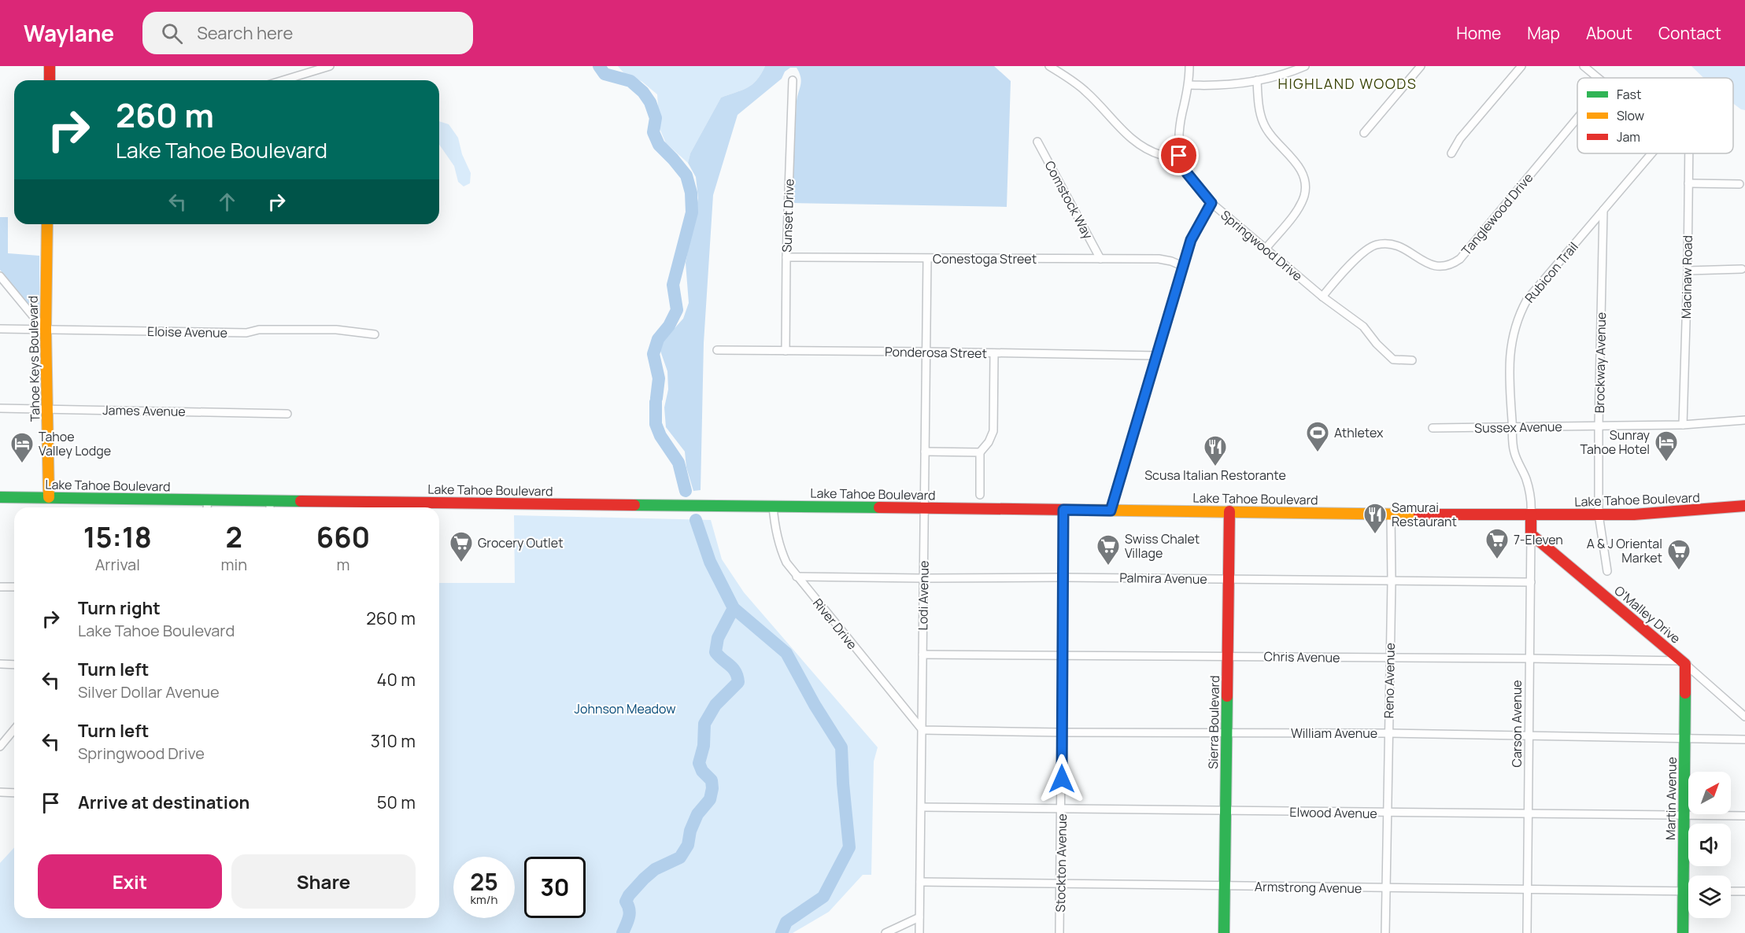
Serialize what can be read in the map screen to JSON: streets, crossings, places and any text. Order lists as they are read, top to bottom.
{
  "streets": {
    "main road": [
      "Tahoe Keys Boulevard",
      "Lake Tahoe Boulevard",
      "O'Malley Drive",
      "Sierra Boulevard",
      "Carson Avenue",
      "Martin Avenue"
    ],
    "street": [
      "Comstock Way",
      "Tanglewood Drive",
      "Sunset Drive",
      "Springwood Drive",
      "Conestoga Street",
      "Rubicon Trail",
      "Macinaw Road",
      "Eloise Avenue",
      "Ponderosa Street",
      "Brockway Avenue",
      "James Avenue",
      "Sussex Avenue",
      "Palmira Avenue",
      "Lodi Avenue",
      "River Drive",
      "Chris Avenue",
      "Reno Avenue",
      "William Avenue",
      "Elwood Avenue",
      "Stockton Avenue",
      "Armstrong Avenue"
    ]
  },
  "crossings": [
    ["Comstock Way", "Conestoga Street"],
    ["Tanglewood Drive", "Springwood Drive"],
    ["Sunset Drive", "Conestoga Street"],
    ["Sunset Drive", "Ponderosa Street"],
    ["Conestoga Street", "Lodi Avenue"],
    ["Rubicon Trail", "Brockway Avenue"],
    ["Rubicon Trail", "Sussex Avenue"],
    ["Rubicon Trail", "Lake Tahoe Boulevard"],
    ["Rubicon Trail", "Carson Avenue"],
    ["Macinaw Road", "Sussex Avenue"],
    ["Eloise Avenue", "Tahoe Keys Boulevard"],
    ["Ponderosa Street", "Lodi Avenue"],
    ["Tahoe Keys Boulevard", "James Avenue"],
    ["Tahoe Keys Boulevard", "Lake Tahoe Boulevard"],
    ["Brockway Avenue", "Sussex Avenue"],
    ["Brockway Avenue", "Lake Tahoe Boulevard"],
    ["Lake Tahoe Boulevard", "Lodi Avenue"],
    ["Lake Tahoe Boulevard", "River Drive"],
    ["Lake Tahoe Boulevard", "Reno Avenue"],
    ["Lake Tahoe Boulevard", "Sierra Boulevard"],
    ["Lake Tahoe Boulevard", "Carson Avenue"],
    ["Lake Tahoe Boulevard", "Stockton Avenue"],
    ["Palmira Avenue", "Lodi Avenue"],
    ["Palmira Avenue", "River Drive"],
    ["Palmira Avenue", "Reno Avenue"],
    ["Palmira Avenue", "Sierra Boulevard"],
    ["Palmira Avenue", "Carson Avenue"],
    ["Palmira Avenue", "Stockton Avenue"],
    ["Lodi Avenue", "River Drive"],
    ["Lodi Avenue", "Chris Avenue"],
    ["Lodi Avenue", "William Avenue"],
    ["Lodi Avenue", "Elwood Avenue"],
    ["Lodi Avenue", "Armstrong Avenue"],
    ["O'Malley Drive", "Chris Avenue"],
    ["O'Malley Drive", "Carson Avenue"],
    ["O'Malley Drive", "Martin Avenue"],
    ["River Drive", "William Avenue"],
    ["Chris Avenue", "Reno Avenue"],
    ["Chris Avenue", "Sierra Boulevard"],
    ["Chris Avenue", "Carson Avenue"],
    ["Chris Avenue", "Martin Avenue"],
    ["Chris Avenue", "Stockton Avenue"],
    ["Reno Avenue", "William Avenue"],
    ["Reno Avenue", "Elwood Avenue"],
    ["Reno Avenue", "Armstrong Avenue"],
    ["Sierra Boulevard", "William Avenue"],
    ["Sierra Boulevard", "Elwood Avenue"],
    ["Sierra Boulevard", "Armstrong Avenue"],
    ["Carson Avenue", "William Avenue"],
    ["Carson Avenue", "Elwood Avenue"],
    ["Carson Avenue", "Armstrong Avenue"],
    ["William Avenue", "Martin Avenue"],
    ["William Avenue", "Stockton Avenue"],
    ["Martin Avenue", "Elwood Avenue"],
    ["Martin Avenue", "Armstrong Avenue"],
    ["Elwood Avenue", "Stockton Avenue"],
    ["Stockton Avenue", "Armstrong Avenue"]
  ],
  "districts": ["HIGHLAND WOODS"],
  "parks": ["Johnson Meadow"],
  "places": {
    "sports": ["Athletex"],
    "hotel": ["Sunray Tahoe Hotel", "Tahoe Valley Lodge"],
    "restaurant": ["Scusa Italian Restorante", "Samurai Restaurant"],
    "supermarket": [
      "7-Eleven",
      "Grocery Outlet",
      "Swiss Chalet Village",
      "A & J Oriental Market"
    ]
  },
  "legend": ["Fast", "Slow", "Jam"],
  "north": "top right",
  "page": {
    "header": "Waylane",
    "search": "Search here",
    "nav": [
      "Home",
      "Map",
      "About",
      "Contact"
    ],
    "turn": ["260 m", "Lake Tahoe Boulevard"],
    "eta": [
      "15:18",
      "Arrival",
      "2",
      "min",
      "660",
      "m"
    ],
    "list": [
      {
        "name": "Turn right",
        "note": "Lake Tahoe Boulevard",
        "value": "260 m"
      },
      {
        "name": "Turn left",
        "note": "Silver Dollar Avenue",
        "value": "40 m"
      },
      {
        "name": "Turn left",
        "note": "Springwood Drive",
        "value": "310 m"
      },
      {
        "name": "Arrive at destination",
        "value": "50 m"
      }
    ],
    "buttons": ["Exit", "Share"],
    "speed": "25 km/h",
    "limit": "30"
  }
}
